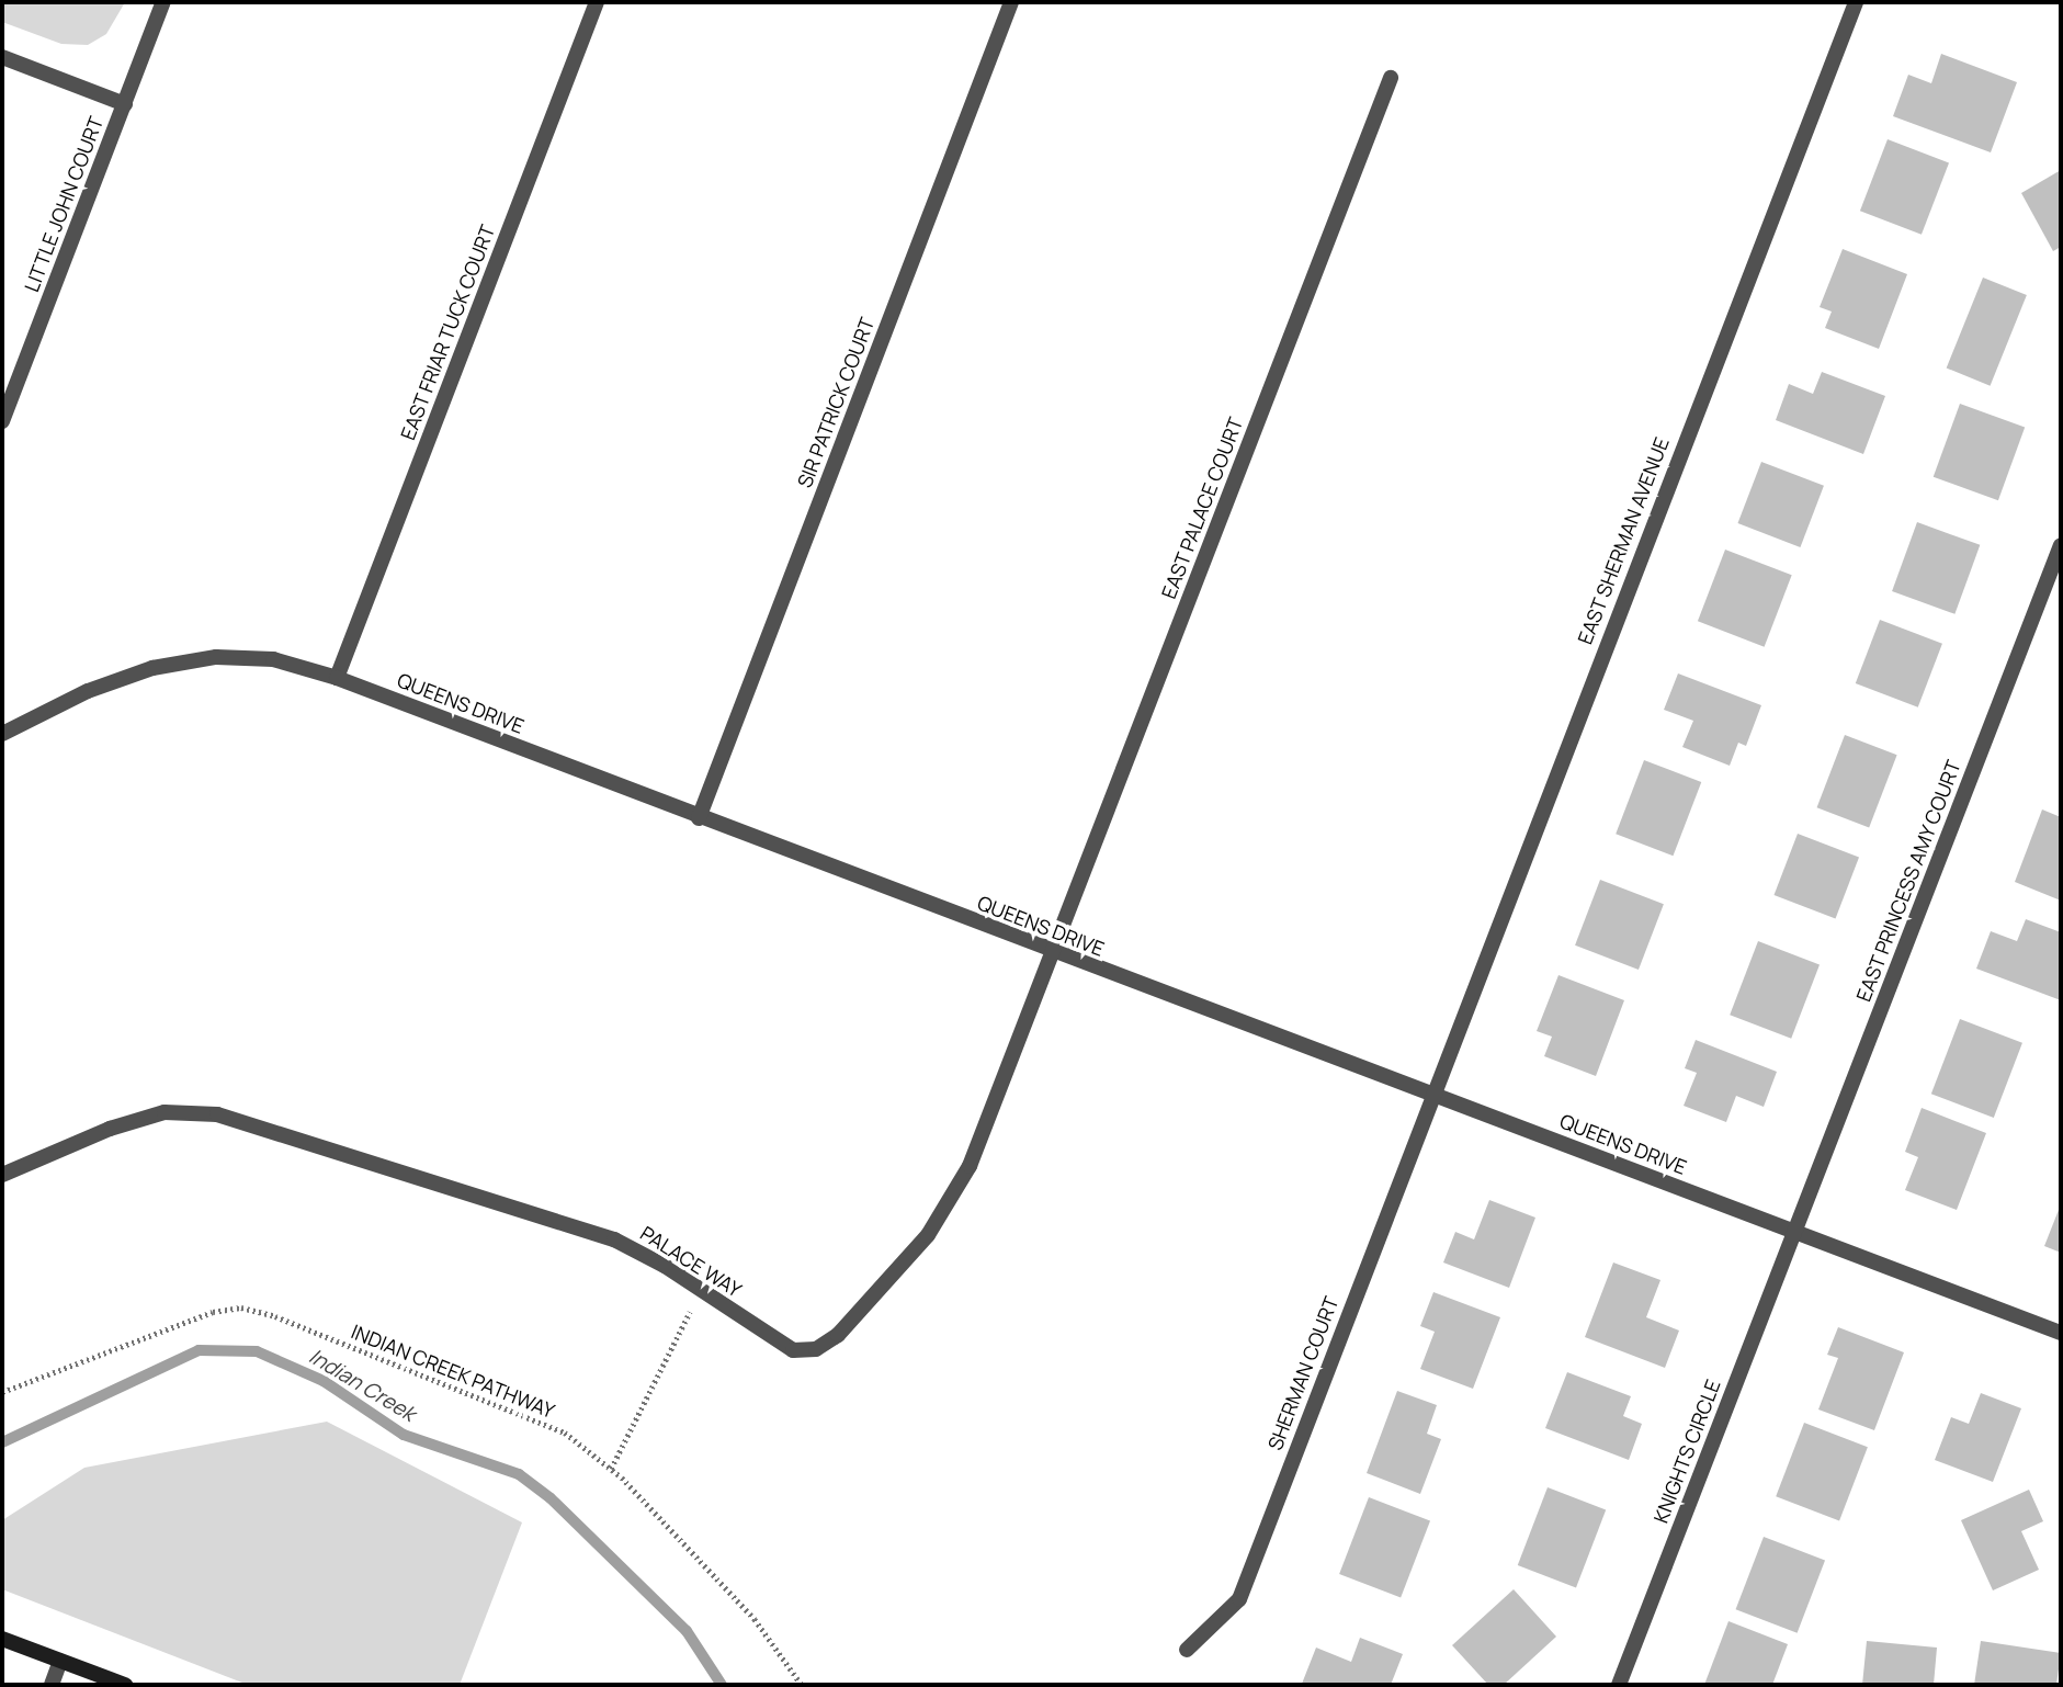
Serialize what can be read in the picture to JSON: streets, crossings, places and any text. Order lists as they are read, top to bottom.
{
  "streets": {
    "street": [
      "LITTLE JOHN COURT",
      "EAST FRIAR TUCK COURT",
      "SIR PATRICK COURT",
      "EAST PALACE COURT",
      "EAST SHERMAN AVENUE",
      "QUEENS DRIVE",
      "EAST PRINCESS AMY COURT",
      "PALACE WAY",
      "SHERMAN COURT",
      "KNIGHTS CIRCLE"
    ],
    "path": ["INDIAN CREEK PATHWAY"]
  },
  "crossings": [
    ["EAST FRIAR TUCK COURT", "QUEENS DRIVE"],
    ["SIR PATRICK COURT", "QUEENS DRIVE"],
    ["EAST PALACE COURT", "QUEENS DRIVE"],
    ["EAST PALACE COURT", "PALACE WAY"],
    ["EAST SHERMAN AVENUE", "QUEENS DRIVE"],
    ["EAST SHERMAN AVENUE", "SHERMAN COURT"],
    ["QUEENS DRIVE", "EAST PRINCESS AMY COURT"],
    ["QUEENS DRIVE", "PALACE WAY"],
    ["QUEENS DRIVE", "SHERMAN COURT"],
    ["QUEENS DRIVE", "KNIGHTS CIRCLE"],
    ["EAST PRINCESS AMY COURT", "KNIGHTS CIRCLE"]
  ],
  "water": ["Indian Creek"]
}
